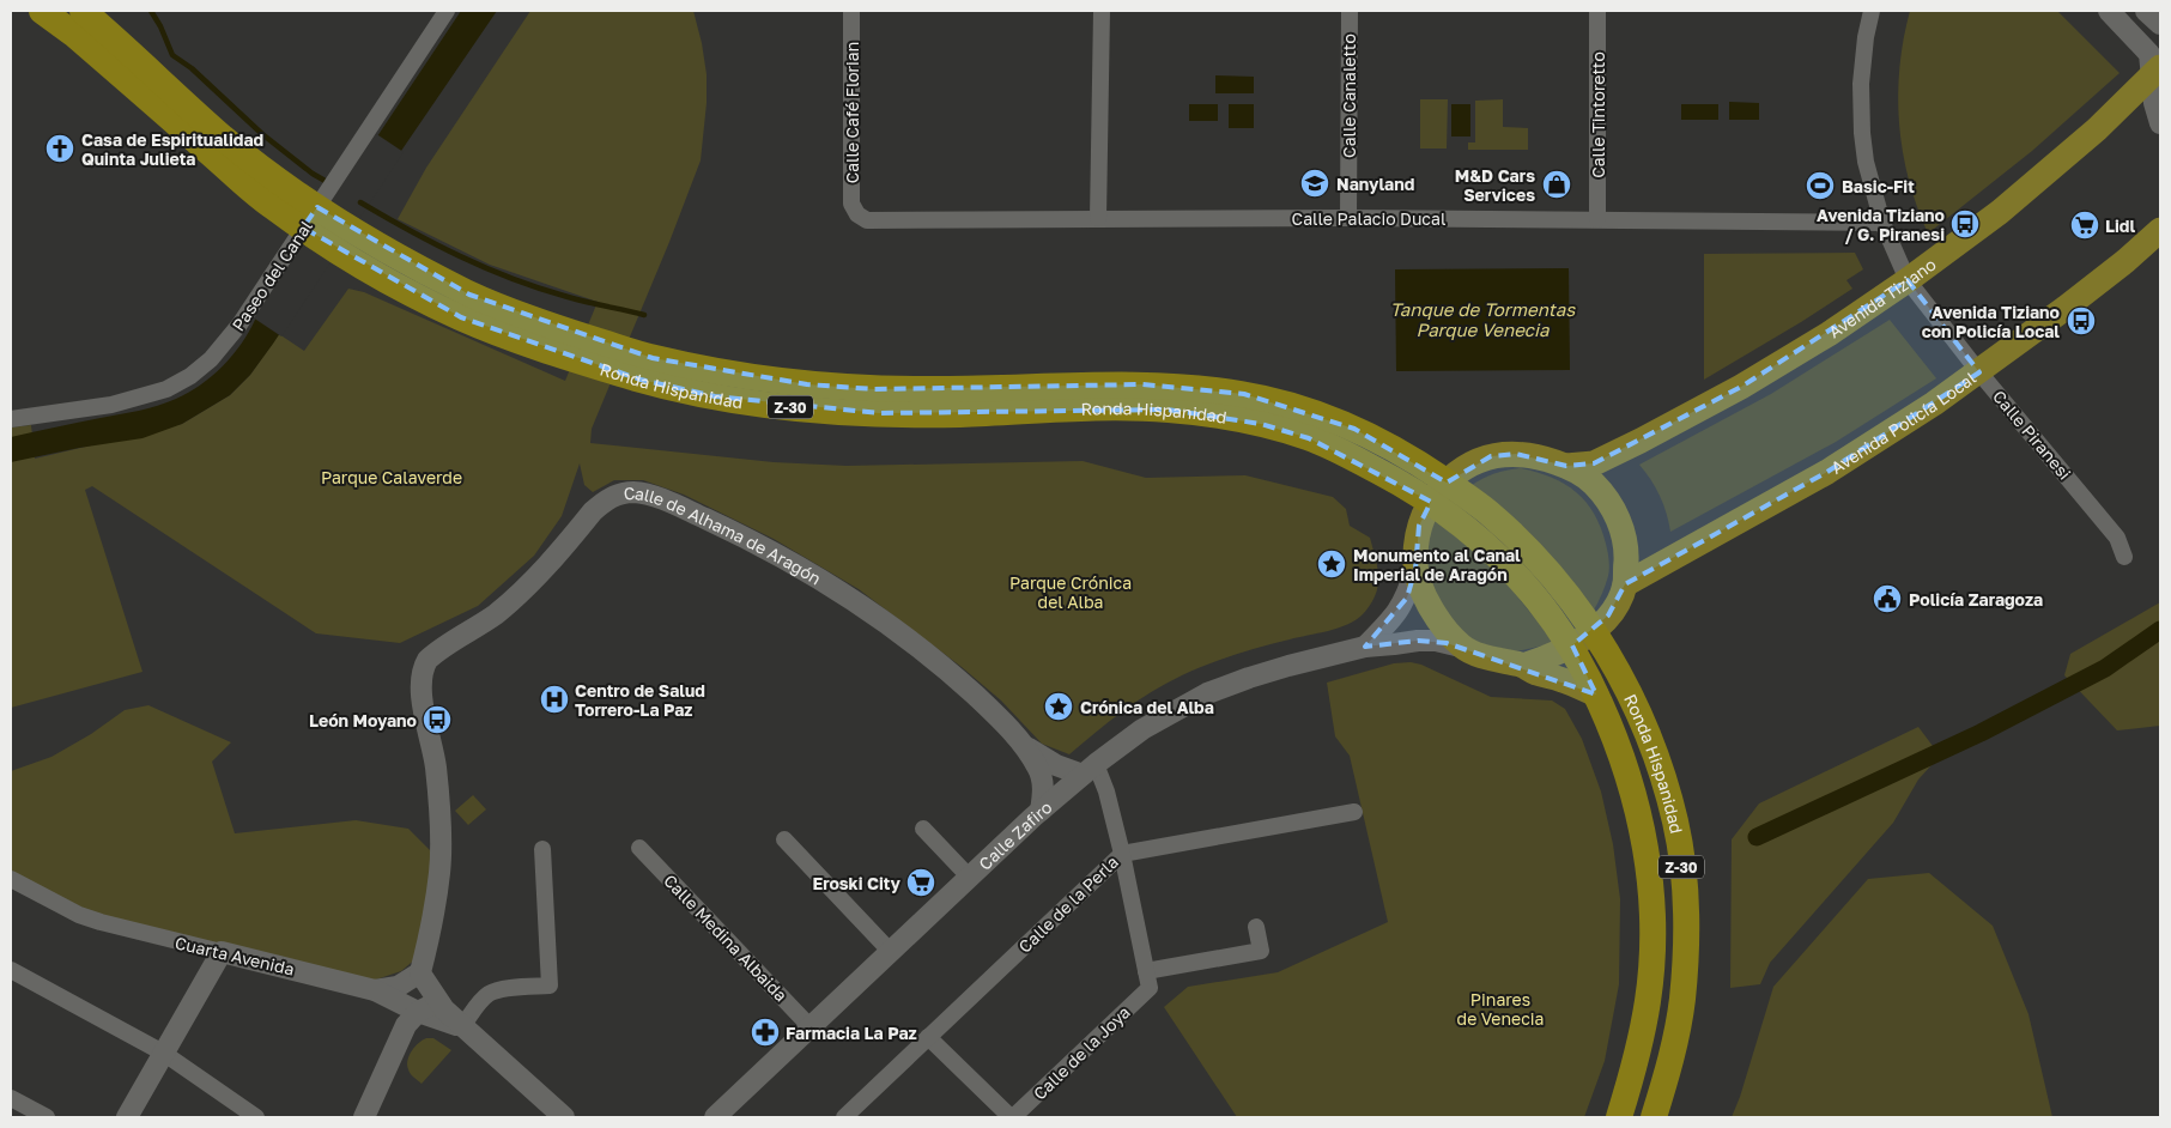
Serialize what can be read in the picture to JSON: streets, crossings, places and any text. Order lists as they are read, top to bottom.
{
  "streets": {
    "highway": ["Ronda Hispanidad", "Z-30"],
    "main road": ["Avenida Tiziano", "Avenida Policía Local"],
    "street": [
      "Calle Canaletto",
      "Calle Café Florian",
      "Calle Tintoretto",
      "Calle Palacio Ducal",
      "Paseo del Canal",
      "Calle Piranesi",
      "Calle de Alhama de Aragón",
      "Calle Zafiro",
      "Calle de la Perla",
      "Calle Medina Albaida",
      "Cuarta Avenida",
      "Calle de la Joya"
    ]
  },
  "crossings": [
    ["Calle Canaletto", "Calle Palacio Ducal"],
    ["Calle Café Florian", "Calle Palacio Ducal"],
    ["Calle Tintoretto", "Calle Palacio Ducal"],
    ["Calle Palacio Ducal", "Calle Piranesi"],
    ["Avenida Tiziano", "Ronda Hispanidad"],
    ["Avenida Tiziano", "Calle Piranesi"],
    ["Ronda Hispanidad", "Avenida Policía Local"],
    ["Ronda Hispanidad", "Calle Zafiro"],
    ["Avenida Policía Local", "Calle Piranesi"],
    ["Calle de Alhama de Aragón", "Calle Zafiro"],
    ["Calle de Alhama de Aragón", "Cuarta Avenida"],
    ["Calle Zafiro", "Calle Medina Albaida"]
  ],
  "water": ["Tanque de Tormentas Parque Venecia"],
  "parks": ["Parque Calaverde", "Parque Crónica del Alba", "Pinares de Venecia"],
  "places": {
    "church": ["Casa de Espiritualidad Quinta Julieta"],
    "school or university": ["Nanyland"],
    "shop": ["M&D Cars Services"],
    "sports": ["Basic-Fit"],
    "bus stop": ["Avenida Tiziano / G. Piranesi", "Avenida Tiziano con Policía Local", "León Moyano"],
    "supermarket": ["Lidl", "Eroski City"],
    "place": ["Monumento al Canal Imperial de Aragón", "Crónica del Alba"],
    "public building": ["Policía Zaragoza"],
    "hospital": ["Centro de Salud Torrero-La Paz"],
    "pharmacy": ["Farmacia La Paz"]
  }
}
